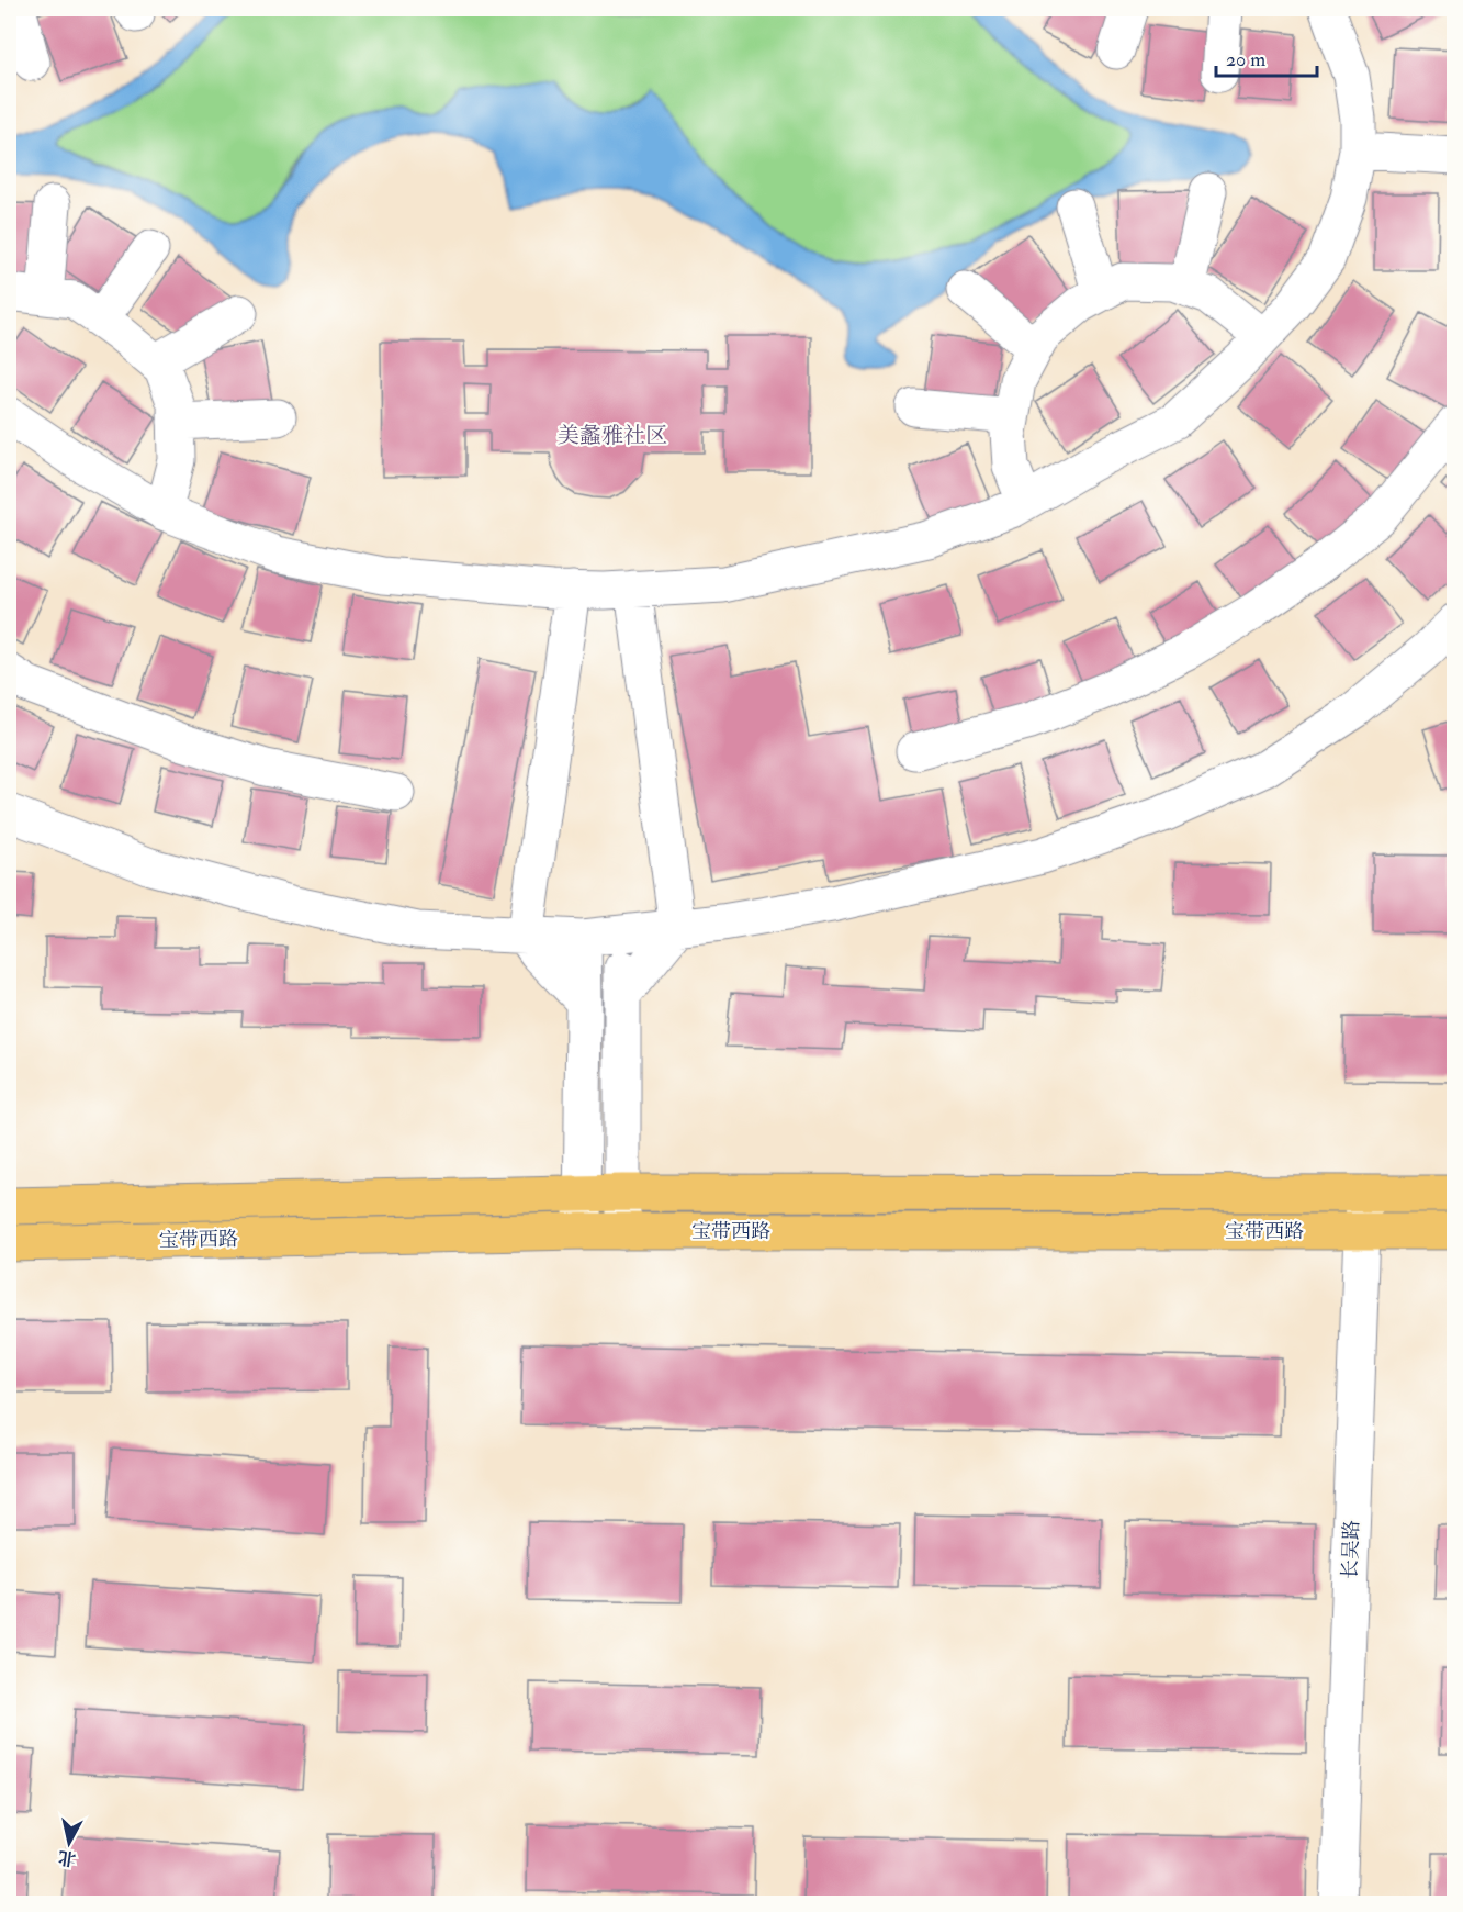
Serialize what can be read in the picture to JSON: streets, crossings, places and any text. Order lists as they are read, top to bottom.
{
  "streets": {
    "main road": ["宝带西路"],
    "street": ["长吴路"]
  },
  "crossings": [
    ["宝带西路", "长吴路"]
  ],
  "districts": ["美蠡雅社区"],
  "scale_bar": "20 m",
  "north": "bottom"
}
